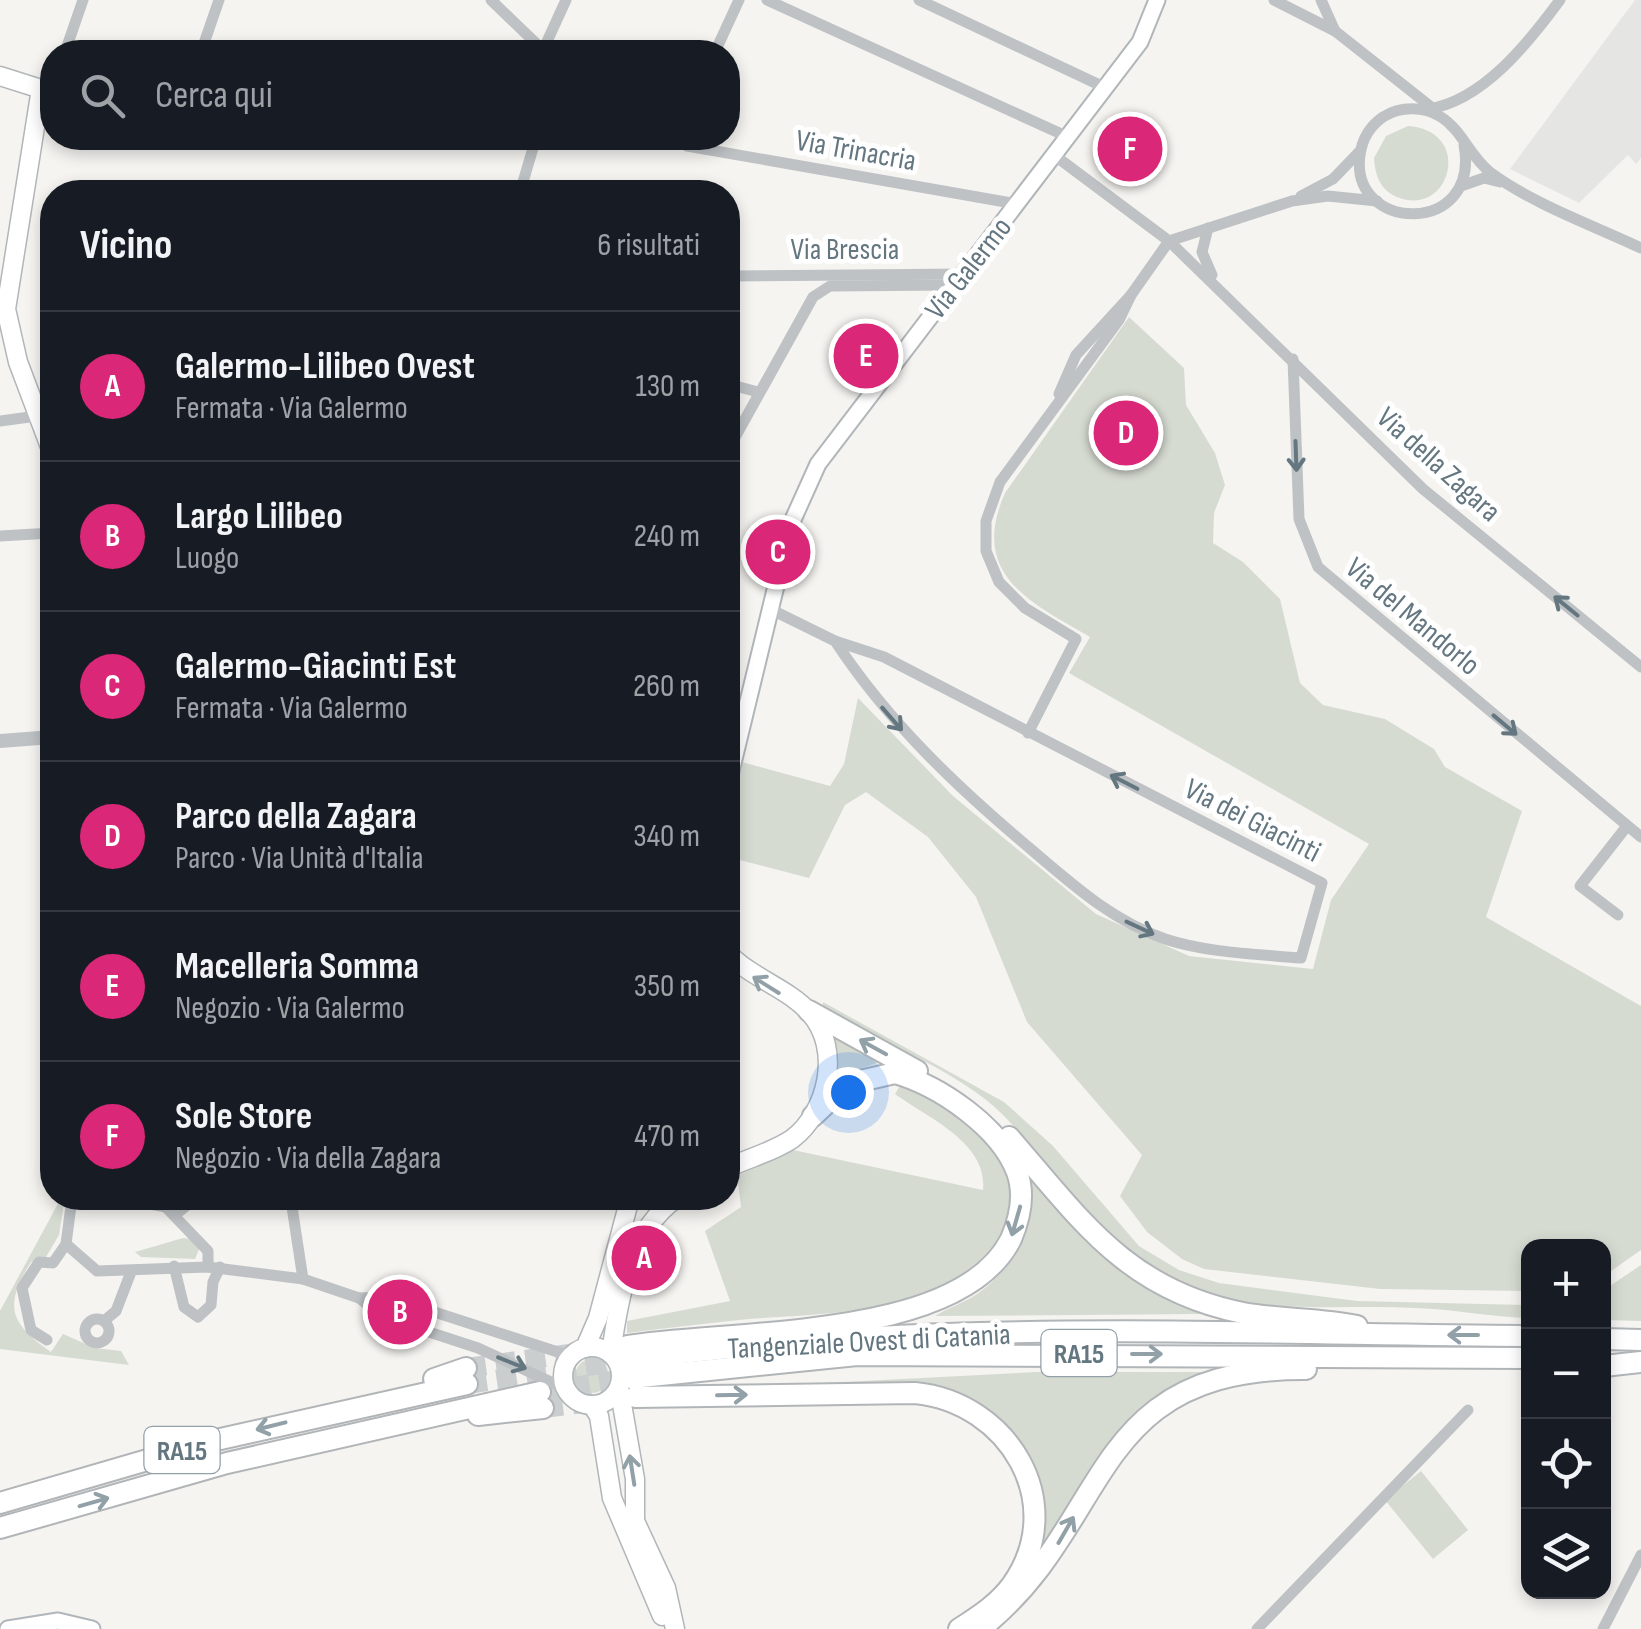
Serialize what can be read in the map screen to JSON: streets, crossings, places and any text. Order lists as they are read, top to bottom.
{
  "streets": {
    "highway": ["Tangenziale Ovest di Catania", "RA15"],
    "main road": ["Via Galermo"],
    "street": [
      "Via Trinacria",
      "Via Brescia",
      "Via della Zagara",
      "Via del Mandorlo",
      "Via dei Giacinti"
    ]
  },
  "crossings": [
    ["Via Trinacria", "Via Galermo"],
    ["Via Brescia", "Via Galermo"],
    ["Via Galermo", "Via dei Giacinti"],
    ["Via della Zagara", "Via del Mandorlo"]
  ],
  "one_way": ["Via della Zagara", "Via del Mandorlo"],
  "page": {
    "search": "Cerca qui",
    "pins": [
      "F",
      "E",
      "D",
      "C",
      "A",
      "B"
    ],
    "heading": ["Vicino", "6 risultati"],
    "list": [
      {
        "mark": "A",
        "name": "Galermo-Lilibeo Ovest",
        "note": "Fermata · Via Galermo",
        "value": "130 m"
      },
      {
        "mark": "B",
        "name": "Largo Lilibeo",
        "note": "Luogo",
        "value": "240 m"
      },
      {
        "mark": "C",
        "name": "Galermo-Giacinti Est",
        "note": "Fermata · Via Galermo",
        "value": "260 m"
      },
      {
        "mark": "D",
        "name": "Parco della Zagara",
        "note": "Parco · Via Unità d'Italia",
        "value": "340 m"
      },
      {
        "mark": "E",
        "name": "Macelleria Somma",
        "note": "Negozio · Via Galermo",
        "value": "350 m"
      },
      {
        "mark": "F",
        "name": "Sole Store",
        "note": "Negozio · Via della Zagara",
        "value": "470 m"
      }
    ],
    "map_buttons": ["+", "−"]
  }
}
